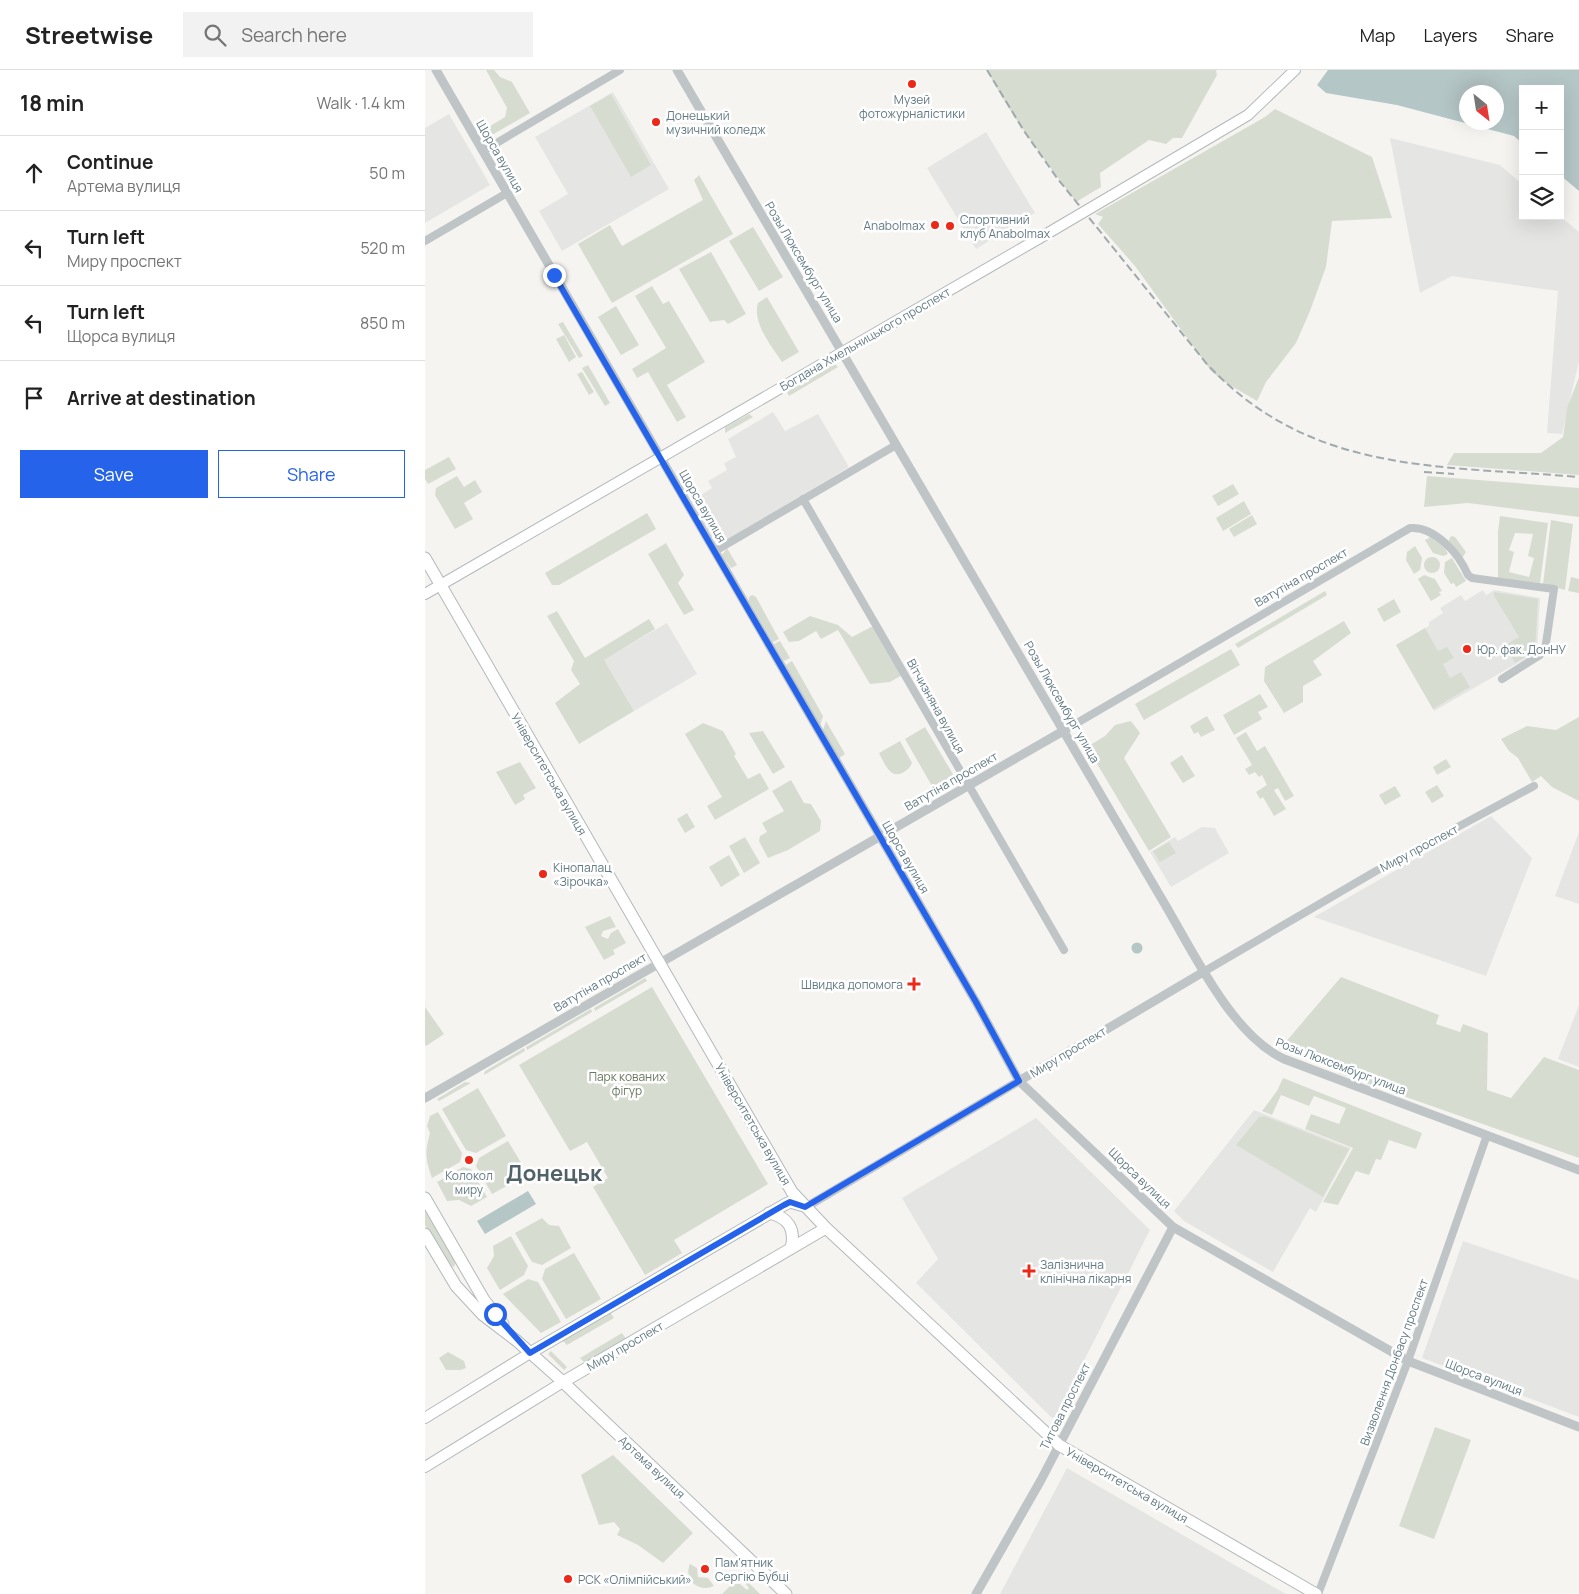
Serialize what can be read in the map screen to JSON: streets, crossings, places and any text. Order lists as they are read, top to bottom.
{
  "streets": {
    "main road": [
      "Богдана Хмельницького проспект",
      "Університетська вулиця",
      "Миру проспект",
      "Артема вулиця"
    ],
    "street": [
      "Щорса вулиця",
      "Розы Люксембург улица",
      "Ватутіна проспект",
      "Вітчизняна вулиця",
      "Визволення Донбасу проспект",
      "Титова проспект"
    ]
  },
  "crossings": [
    ["Щорса вулиця", "Богдана Хмельницького проспект"],
    ["Щорса вулиця", "Ватутіна проспект"],
    ["Щорса вулиця", "Миру проспект"],
    ["Щорса вулиця", "Визволення Донбасу проспект"],
    ["Щорса вулиця", "Титова проспект"],
    ["Розы Люксембург улица", "Богдана Хмельницького проспект"],
    ["Розы Люксембург улица", "Ватутіна проспект"],
    ["Розы Люксембург улица", "Миру проспект"],
    ["Розы Люксембург улица", "Визволення Донбасу проспект"],
    ["Богдана Хмельницького проспект", "Університетська вулиця"],
    ["Ватутіна проспект", "Вітчизняна вулиця"],
    ["Ватутіна проспект", "Університетська вулиця"],
    ["Університетська вулиця", "Миру проспект"],
    ["Університетська вулиця", "Визволення Донбасу проспект"],
    ["Університетська вулиця", "Титова проспект"],
    ["Миру проспект", "Артема вулиця"]
  ],
  "districts": ["Донецьк"],
  "parks": ["Парк кованих фігур"],
  "places": {
    "other": [
      "Музей фотожурналістики",
      "Донецький музичний коледж",
      "Anabolmax",
      "Спортивний клуб Anabolmax",
      "Юр. фак. ДонНУ",
      "Кінопалац «Зірочка»",
      "Колокол миру",
      "Пам'ятник Сергію Бубці",
      "РСК «Олімпійський»"
    ],
    "health": ["Швидка допомога", "Залізнична клінічна лікарня"]
  },
  "north": "bottom right",
  "page": {
    "header": "Streetwise",
    "search": "Search here",
    "nav": ["Map", "Layers", "Share"],
    "heading": ["18 min", "Walk · 1.4 km"],
    "map_buttons": ["+", "−"],
    "list": [
      ["Continue", "Артема вулиця", "50 m"],
      ["Turn left", "Миру проспект", "520 m"],
      ["Turn left", "Щорса вулиця", "850 m"],
      "Arrive at destination"
    ],
    "buttons": ["Save", "Share"]
  }
}
